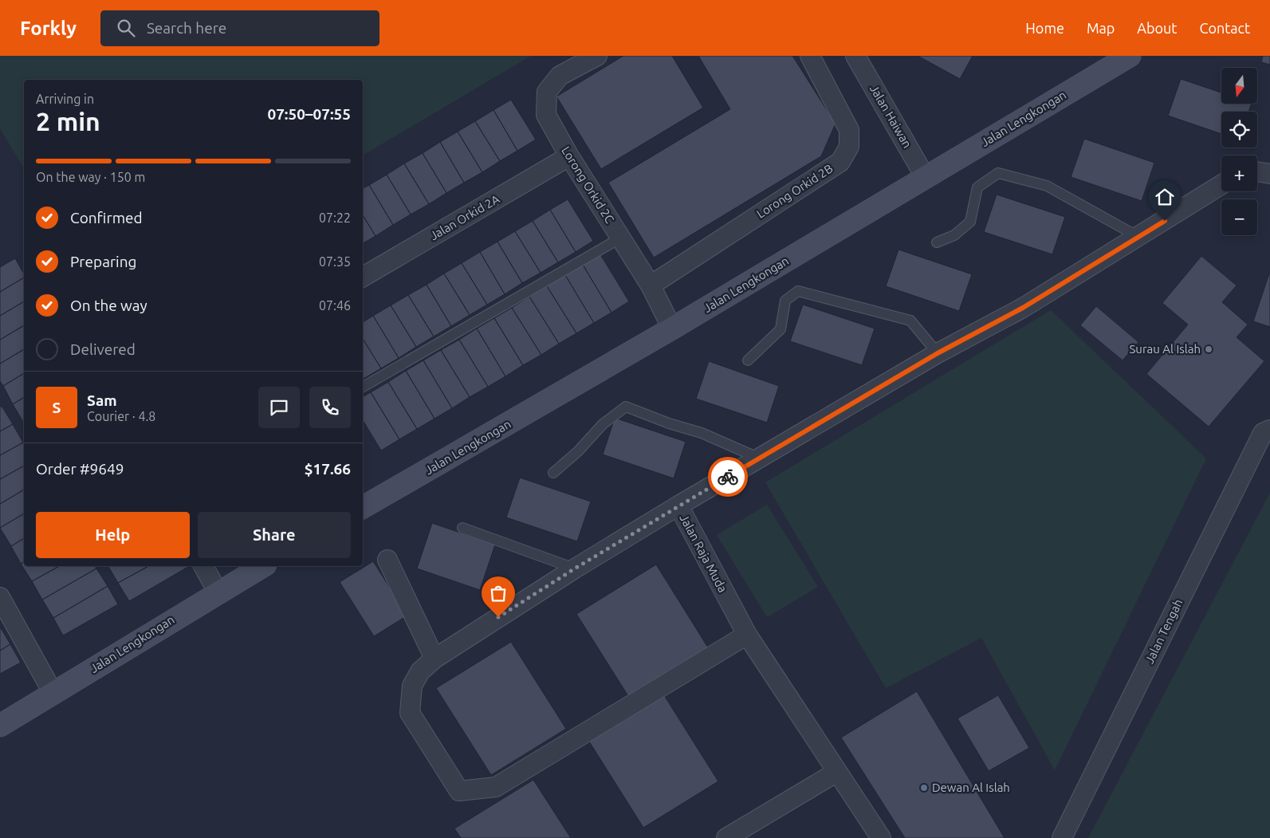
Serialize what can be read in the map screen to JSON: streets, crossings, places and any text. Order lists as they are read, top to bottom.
{
  "streets": {
    "street": [
      "Jalan Haiwan",
      "Jalan Lengkongan",
      "Lorong Orkid 2C",
      "Lorong Orkid 2B",
      "Jalan Orkid 2A",
      "Jalan Raja Muda",
      "Jalan Tengah"
    ]
  },
  "crossings": [
    ["Jalan Haiwan", "Jalan Lengkongan"],
    ["Jalan Lengkongan", "Lorong Orkid 2C"],
    ["Lorong Orkid 2C", "Lorong Orkid 2B"],
    ["Lorong Orkid 2C", "Jalan Orkid 2A"]
  ],
  "places": ["Surau Al Islah", "Dewan Al Islah"],
  "north": "bottom",
  "page": {
    "header": "Forkly",
    "search": "Search here",
    "nav": [
      "Home",
      "Map",
      "About",
      "Contact"
    ],
    "map_buttons": ["+", "−"],
    "heading": ["2 min", "Arriving in", "07:50–07:55"],
    "panel": [
      "Sam",
      "Courier · 4.8",
      "Order #9649",
      "$17.66"
    ],
    "bar": "On the way · 150 m",
    "list": [
      ["Confirmed", "07:22"],
      ["Preparing", "07:35"],
      ["On the way", "07:46"],
      "Delivered"
    ],
    "round": "S",
    "buttons": ["Help", "Share"]
  }
}
